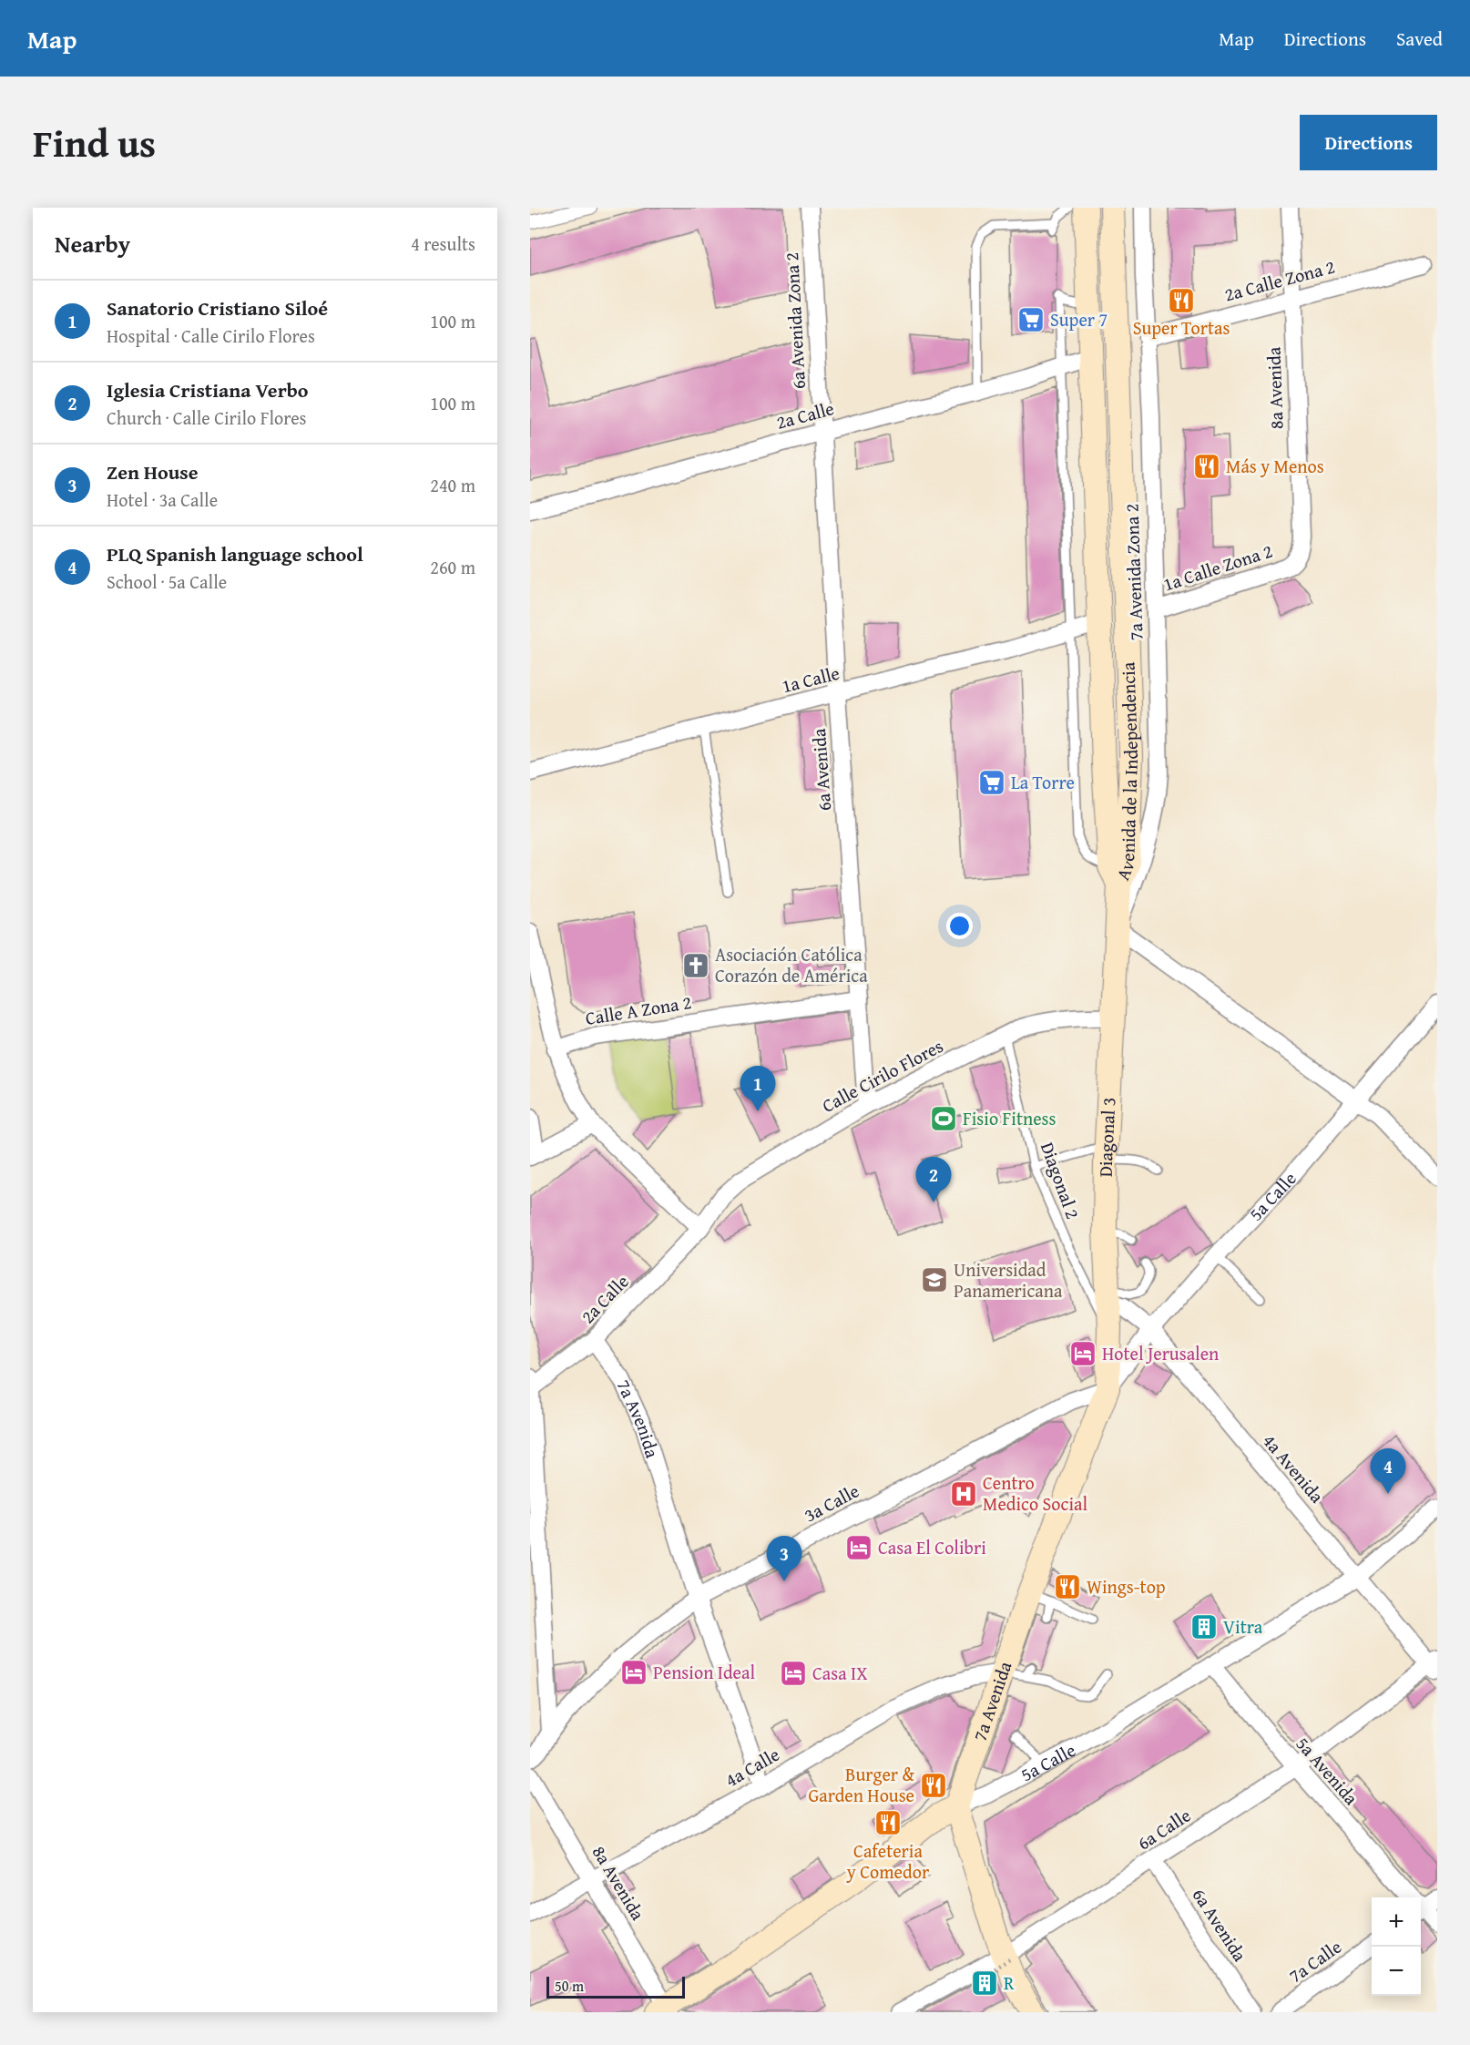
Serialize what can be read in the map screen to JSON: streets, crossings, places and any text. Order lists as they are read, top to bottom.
{
  "streets": {
    "main road": [
      "Avenida de la Independencia",
      "Diagonal 3",
      "5a Calle",
      "7a Avenida"
    ],
    "street": [
      "2a Calle Zona 2",
      "6a Avenida Zona 2",
      "8a Avenida",
      "2a Calle",
      "1a Calle Zona 2",
      "7a Avenida Zona 2",
      "1a Calle",
      "6a Avenida",
      "Calle A Zona 2",
      "Calle Cirilo Flores",
      "4a Avenida",
      "3a Calle",
      "4a Calle",
      "5a Avenida",
      "6a Calle",
      "7a Calle"
    ],
    "lane": ["Diagonal 2"]
  },
  "crossings": [
    ["2a Calle Zona 2", "8a Avenida"],
    ["2a Calle Zona 2", "7a Avenida Zona 2"],
    ["6a Avenida Zona 2", "2a Calle"],
    ["6a Avenida Zona 2", "6a Avenida"],
    ["8a Avenida", "1a Calle Zona 2"],
    ["8a Avenida", "5a Calle"],
    ["8a Avenida", "4a Calle"],
    ["2a Calle", "Avenida de la Independencia"],
    ["2a Calle", "6a Avenida"],
    ["2a Calle", "Calle Cirilo Flores"],
    ["2a Calle", "7a Avenida"],
    ["1a Calle Zona 2", "7a Avenida Zona 2"],
    ["7a Avenida Zona 2", "Diagonal 3"],
    ["1a Calle", "Avenida de la Independencia"],
    ["1a Calle", "6a Avenida"],
    ["Avenida de la Independencia", "Diagonal 3"],
    ["6a Avenida", "Calle A Zona 2"],
    ["6a Avenida", "Calle Cirilo Flores"],
    ["6a Avenida", "6a Calle"],
    ["Calle Cirilo Flores", "Diagonal 3"],
    ["Calle Cirilo Flores", "Diagonal 2"],
    ["Diagonal 3", "Diagonal 2"],
    ["Diagonal 3", "5a Calle"],
    ["Diagonal 3", "7a Avenida"],
    ["Diagonal 3", "4a Avenida"],
    ["Diagonal 3", "3a Calle"],
    ["5a Calle", "7a Avenida"],
    ["5a Calle", "4a Avenida"],
    ["5a Calle", "3a Calle"],
    ["5a Calle", "5a Avenida"],
    ["7a Avenida", "3a Calle"],
    ["7a Avenida", "4a Calle"],
    ["4a Avenida", "6a Calle"],
    ["5a Avenida", "6a Calle"]
  ],
  "places": {
    "restaurant": [
      "Super Tortas",
      "Más y Menos",
      "Wings-top",
      "Burger & Garden House",
      "Cafeteria y Comedor"
    ],
    "supermarket": ["Super 7", "La Torre"],
    "church": ["Asociación Católica Corazón de América"],
    "sports": ["Fisio Fitness"],
    "school or university": ["Universidad Panamericana"],
    "hotel": [
      "Hotel Jerusalen",
      "Casa El Colibri",
      "Pension Ideal",
      "Casa IX"
    ],
    "hospital": ["Centro Medico Social"],
    "building": ["Vitra", "R"]
  },
  "scale_bar": "50 m",
  "page": {
    "header": "Map",
    "nav": ["Map", "Directions", "Saved"],
    "title": "Find us",
    "buttons": "Directions",
    "heading": ["Nearby", "4 results"],
    "list": [
      {
        "mark": "1",
        "name": "Sanatorio Cristiano Siloé",
        "note": "Hospital · Calle Cirilo Flores",
        "value": "100 m"
      },
      {
        "mark": "2",
        "name": "Iglesia Cristiana Verbo",
        "note": "Church · Calle Cirilo Flores",
        "value": "100 m"
      },
      {
        "mark": "3",
        "name": "Zen House",
        "note": "Hotel · 3a Calle",
        "value": "240 m"
      },
      {
        "mark": "4",
        "name": "PLQ Spanish language school",
        "note": "School · 5a Calle",
        "value": "260 m"
      }
    ],
    "pins": [
      "1",
      "2",
      "4",
      "3"
    ],
    "map_buttons": ["+", "−"],
    "scale": "50 m"
  }
}
